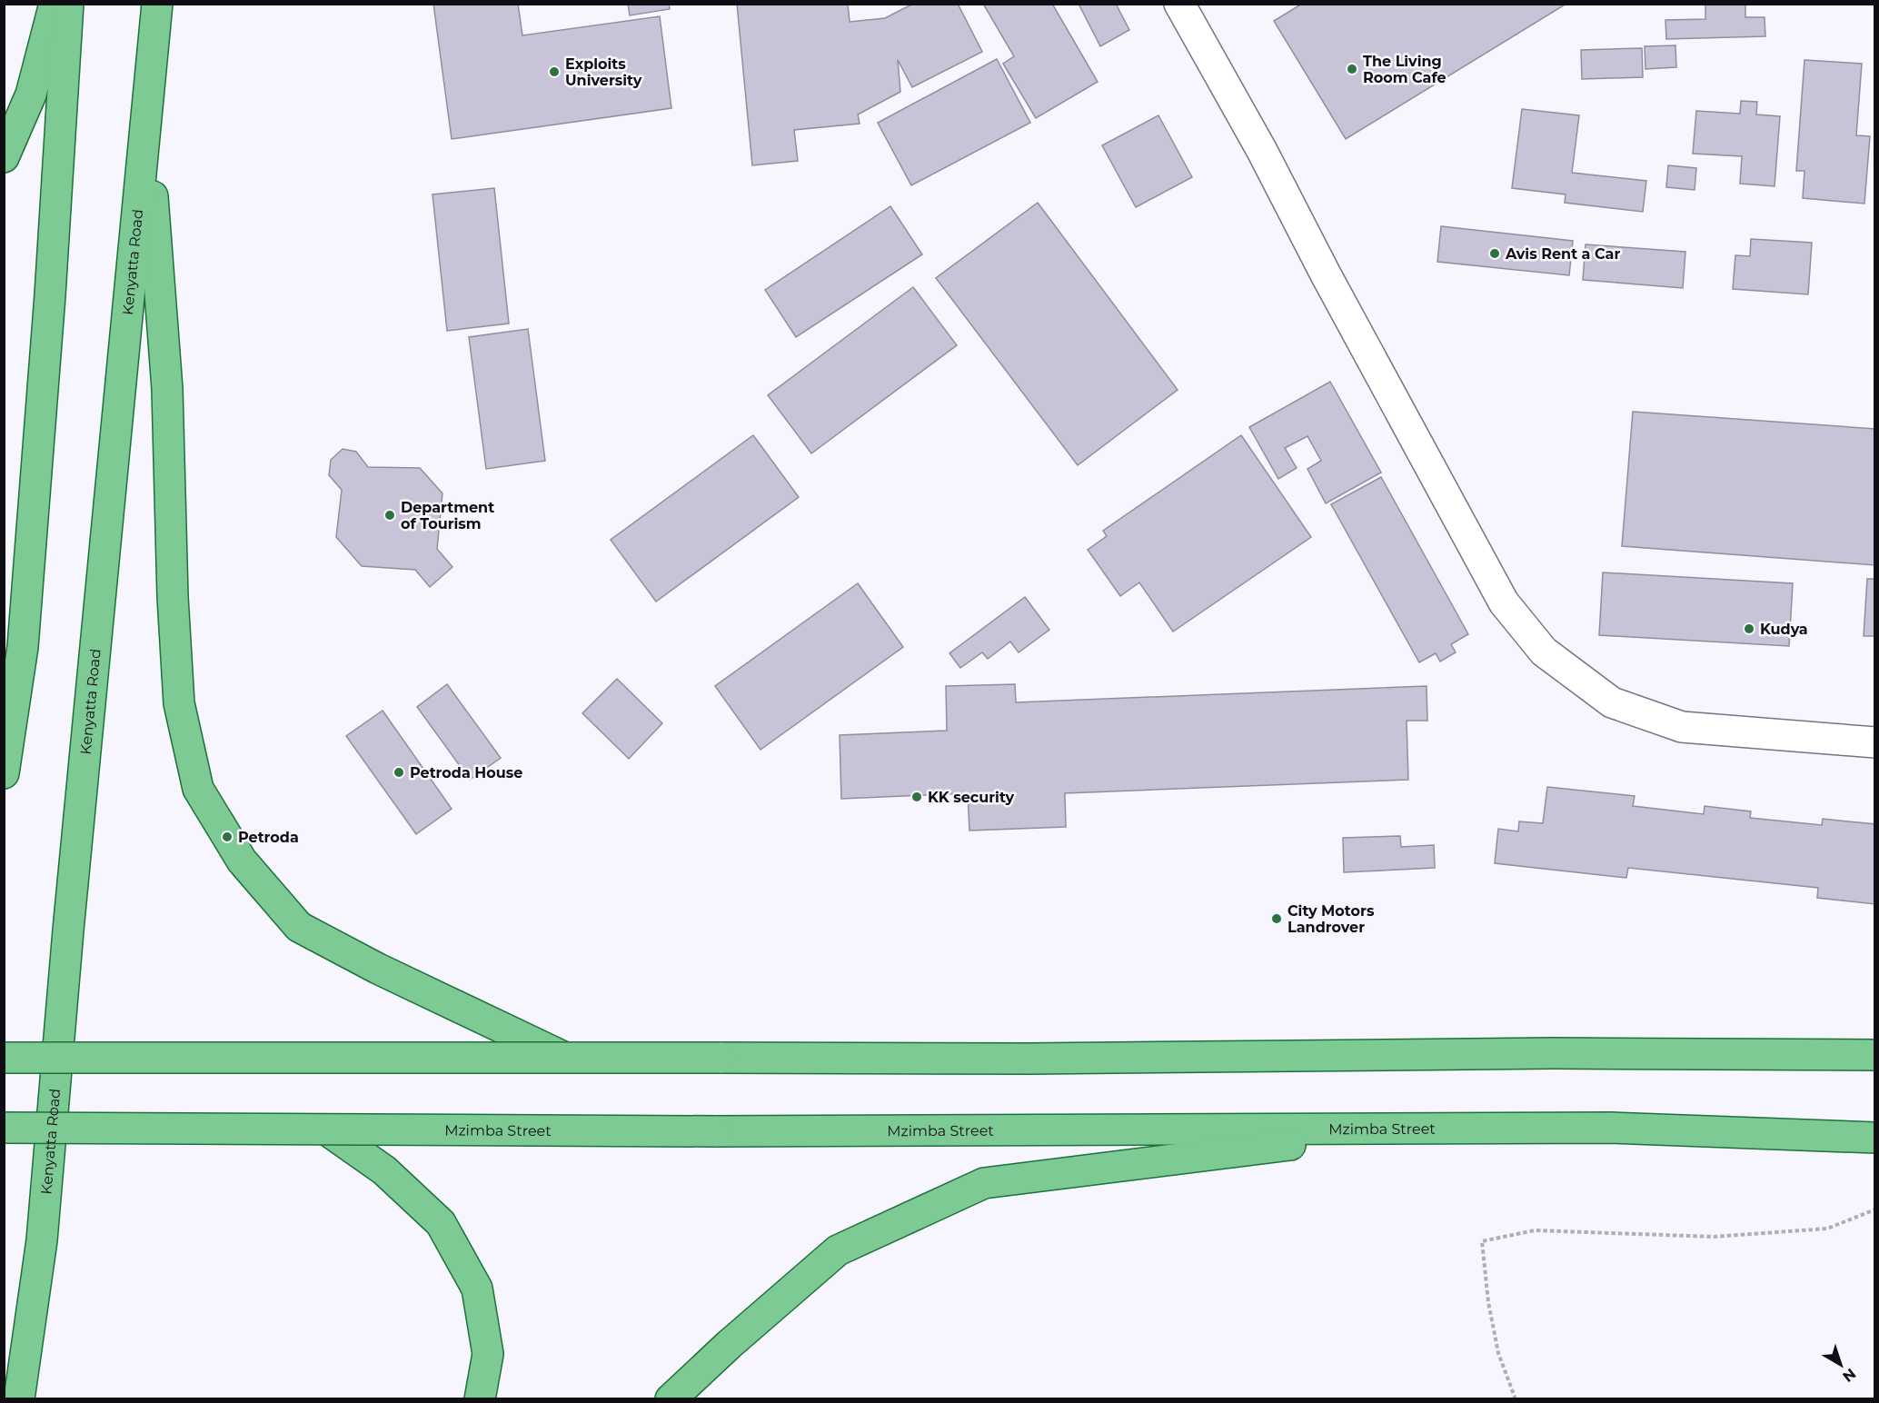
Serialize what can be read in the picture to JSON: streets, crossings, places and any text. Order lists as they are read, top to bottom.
{
  "streets": {
    "main road": ["Kenyatta Road", "Mzimba Street"]
  },
  "places": [
    "The Living Room Cafe",
    "Exploits University",
    "Avis Rent a Car",
    "Department of Tourism",
    "Kudya",
    "Petroda House",
    "KK security",
    "Petroda",
    "City Motors Landrover"
  ],
  "north": "bottom right"
}
